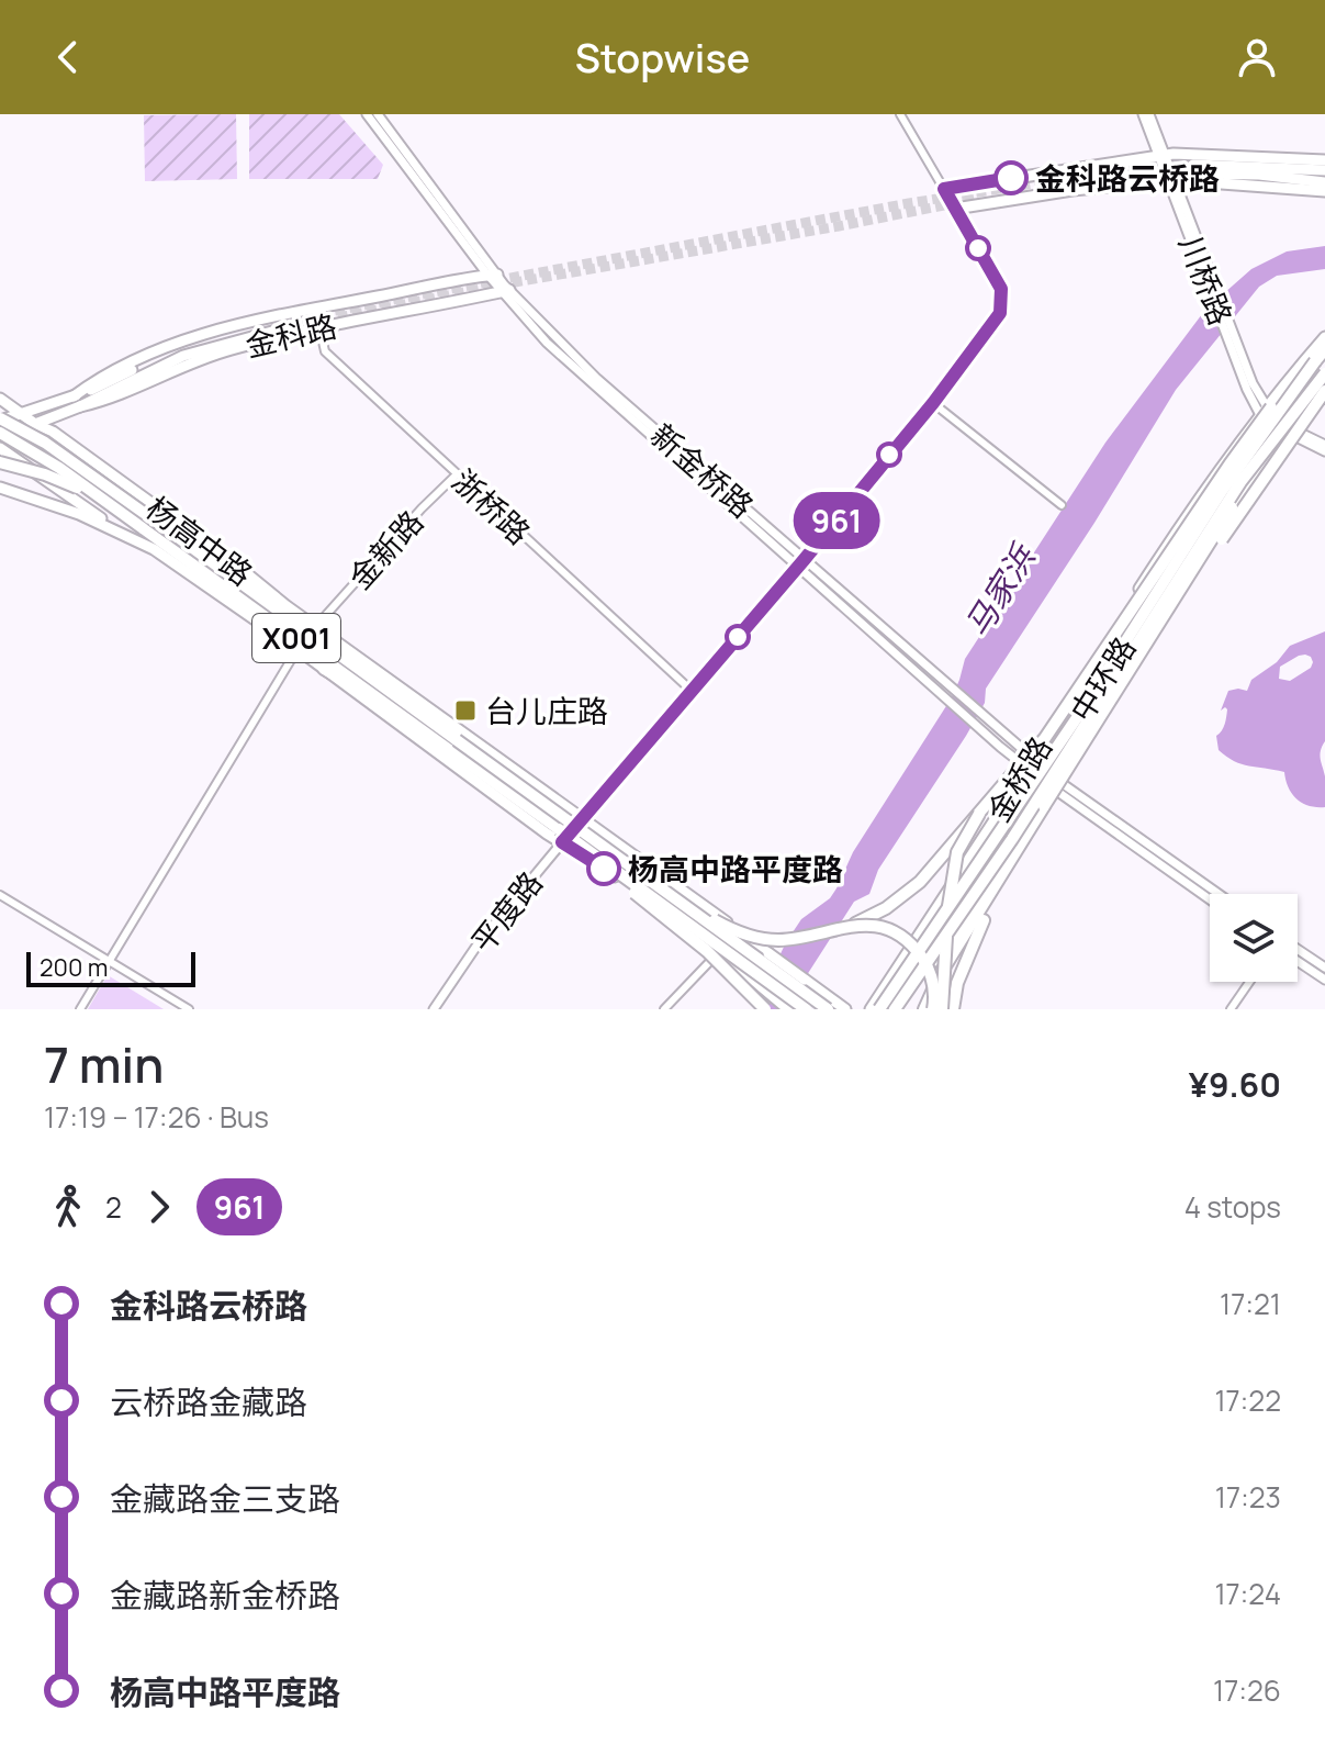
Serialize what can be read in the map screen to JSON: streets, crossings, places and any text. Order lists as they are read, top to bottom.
{
  "streets": {
    "highway": ["杨高中路", "X001", "中环路"],
    "main road": ["金科路", "金桥路"],
    "street": [
      "川桥路",
      "新金桥路",
      "浙桥路",
      "金新路",
      "平度路"
    ]
  },
  "crossings": [
    ["川桥路", "金桥路"],
    ["金科路", "新金桥路"],
    ["金科路", "浙桥路"],
    ["金科路", "杨高中路"],
    ["金科路", "X001"],
    ["新金桥路", "金桥路"],
    ["浙桥路", "金新路"],
    ["杨高中路", "金新路"],
    ["杨高中路", "X001"],
    ["杨高中路", "平度路"],
    ["中环路", "金桥路"]
  ],
  "water": ["马家浜"],
  "places": {
    "other": ["金科路云桥路", "杨高中路平度路"],
    "transit": ["台儿庄路"]
  },
  "lines": ["bus line 961"],
  "scale_bar": "200 m",
  "page": {
    "header": "Stopwise",
    "on_map": "961",
    "scale": "200 m",
    "heading": ["7 min", "17:19 – 17:26 · Bus", "¥9.60"],
    "legs": ["2", "961", "4 stops"],
    "list": [
      {
        "name": "金科路云桥路",
        "value": "17:21"
      },
      {
        "name": "云桥路金藏路",
        "value": "17:22"
      },
      {
        "name": "金藏路金三支路",
        "value": "17:23"
      },
      {
        "name": "金藏路新金桥路",
        "value": "17:24"
      },
      {
        "name": "杨高中路平度路",
        "value": "17:26"
      }
    ]
  }
}
